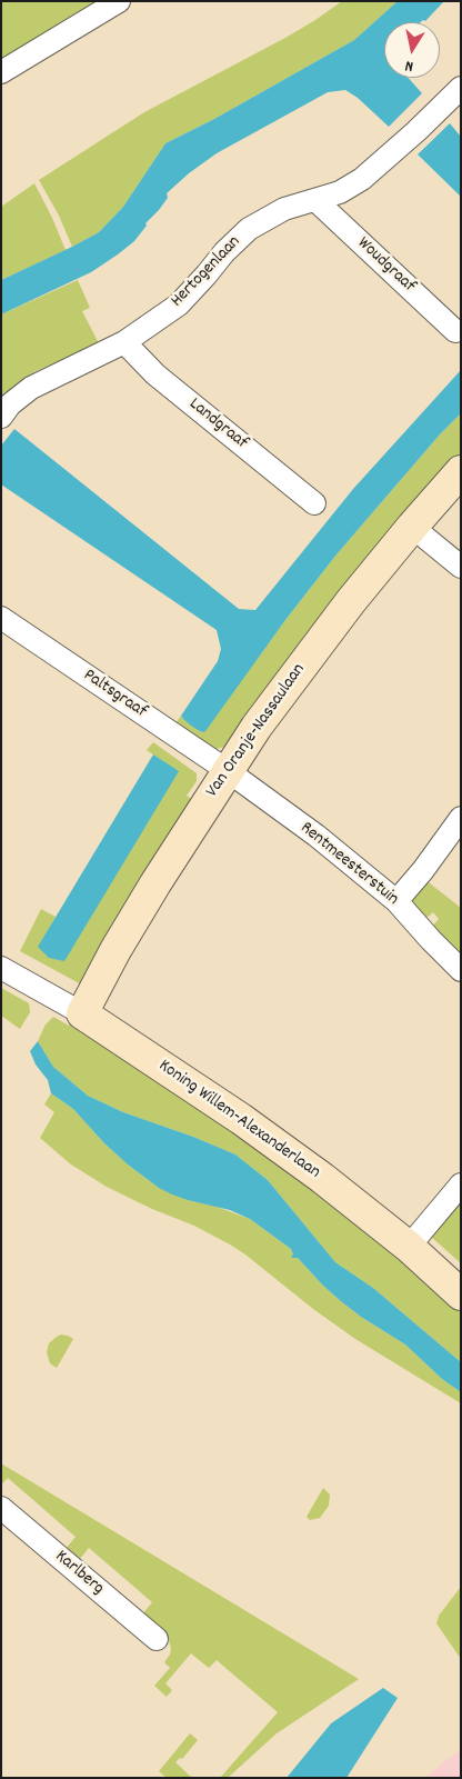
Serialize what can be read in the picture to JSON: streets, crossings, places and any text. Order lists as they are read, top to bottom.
{
  "streets": {
    "street": [
      "Woudgraaf",
      "Hertogenlaan",
      "Landgraaf",
      "Paltsgraaf",
      "Van Oranje-Nassaulaan",
      "Rentmeesterstuin",
      "Koning Willem-Alexanderlaan",
      "Karlberg"
    ]
  },
  "crossings": [
    ["Woudgraaf", "Hertogenlaan"],
    ["Hertogenlaan", "Landgraaf"],
    ["Paltsgraaf", "Van Oranje-Nassaulaan"],
    ["Paltsgraaf", "Rentmeesterstuin"],
    ["Van Oranje-Nassaulaan", "Rentmeesterstuin"],
    ["Van Oranje-Nassaulaan", "Koning Willem-Alexanderlaan"]
  ],
  "north": "bottom"
}
